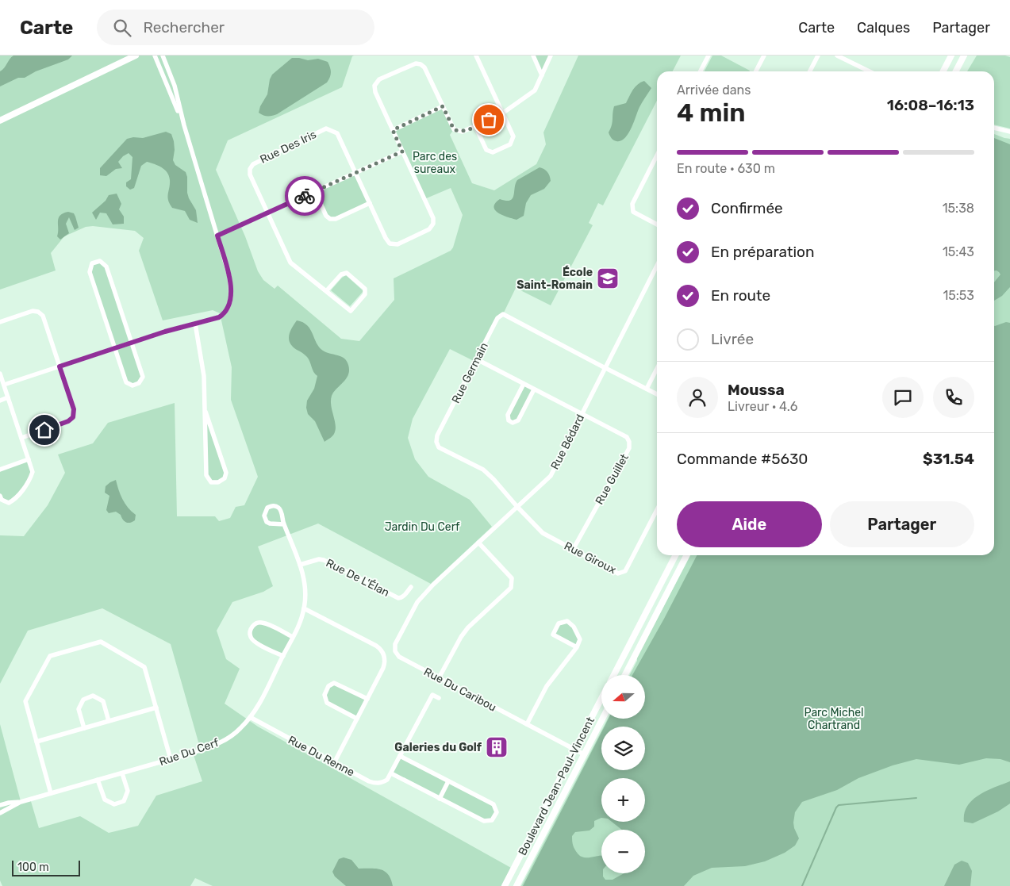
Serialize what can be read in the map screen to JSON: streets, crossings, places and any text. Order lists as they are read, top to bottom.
{
  "streets": {
    "street": [
      "Rue Des Iris",
      "Rue Germain",
      "Rue Bédard",
      "Rue Guillet",
      "Rue Giroux",
      "Rue De L'Élan",
      "Rue Du Caribou",
      "Rue Du Cerf",
      "Rue Du Renne",
      "Boulevard Jean-Paul-Vincent"
    ]
  },
  "crossings": [
    ["Rue Germain", "Rue Bédard"],
    ["Rue Germain", "Rue Guillet"],
    ["Rue Germain", "Rue Giroux"],
    ["Rue Bédard", "Rue Guillet"],
    ["Rue Bédard", "Rue Giroux"],
    ["Rue Bédard", "Rue Du Caribou"],
    ["Rue Guillet", "Rue Giroux"],
    ["Rue De L'Élan", "Rue Du Cerf"],
    ["Rue Du Caribou", "Boulevard Jean-Paul-Vincent"],
    ["Rue Du Cerf", "Rue Du Renne"]
  ],
  "parks": ["Parc des sureaux", "Jardin Du Cerf", "Parc Michel Chartrand"],
  "places": {
    "school or university": ["École Saint-Romain"],
    "building": ["Galeries du Golf"]
  },
  "scale_bar": "100 m",
  "north": "left",
  "page": {
    "header": "Carte",
    "search": "Rechercher",
    "nav": ["Carte", "Calques", "Partager"],
    "heading": ["4 min", "Arrivée dans", "16:08–16:13"],
    "panel": [
      "Moussa",
      "Livreur · 4.6",
      "Commande #5630",
      "$31.54"
    ],
    "bar": "En route · 630 m",
    "list": [
      ["Confirmée", "15:38"],
      ["En préparation", "15:43"],
      ["En route", "15:53"],
      "Livrée"
    ],
    "buttons": ["Aide", "Partager"],
    "map_buttons": ["+", "−"],
    "scale": "100 m"
  }
}
